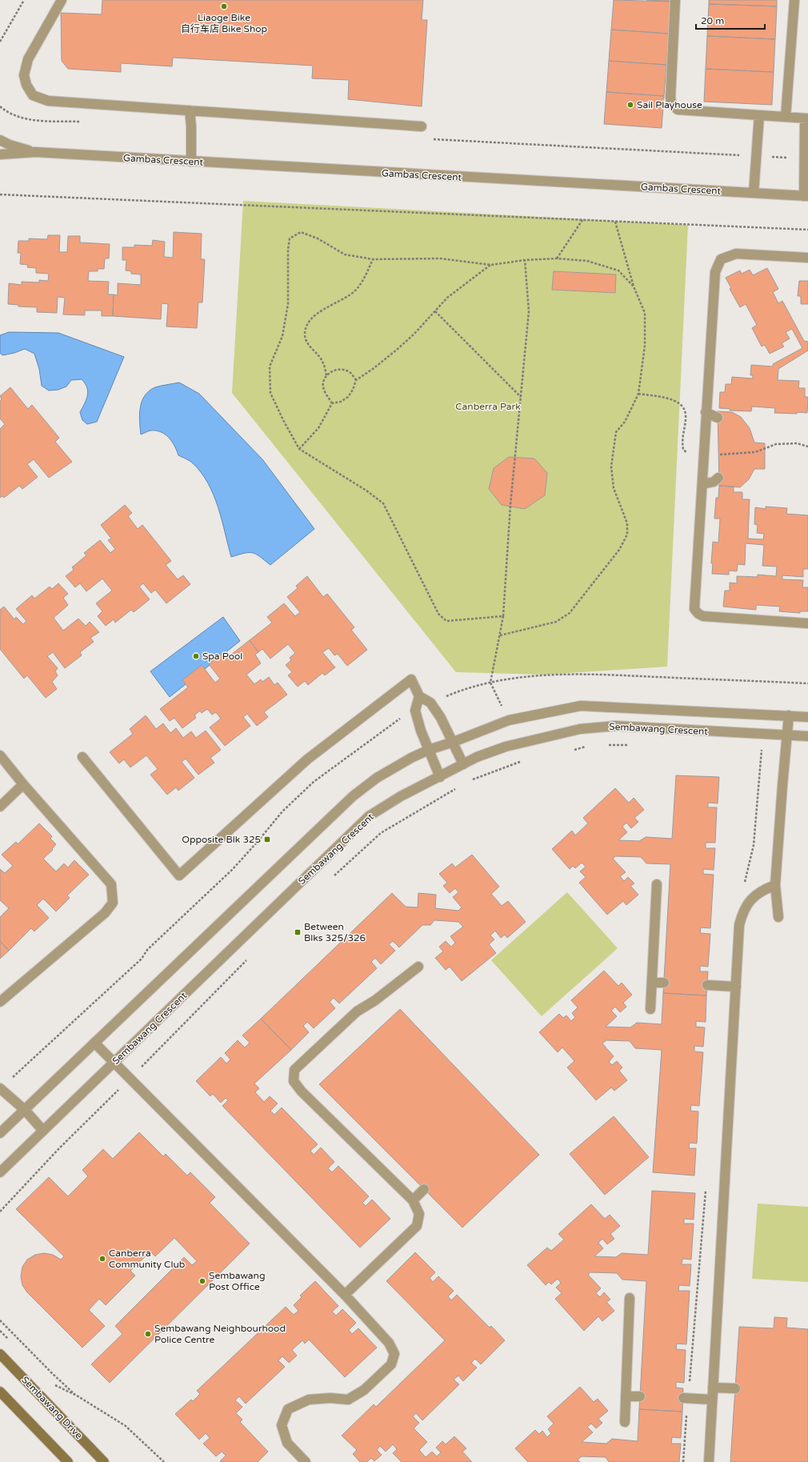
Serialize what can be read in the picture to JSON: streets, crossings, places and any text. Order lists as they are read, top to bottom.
{
  "streets": {
    "main road": ["Sembawang Drive"],
    "street": ["Gambas Crescent", "Sembawang Crescent"]
  },
  "parks": ["Canberra Park"],
  "places": {
    "other": [
      "Liaoge Bike 自行车店 Bike Shop",
      "Sail Playhouse",
      "Spa Pool",
      "Canberra Community Club",
      "Sembawang Post Office",
      "Sembawang Neighbourhood Police Centre"
    ],
    "transit": ["Opposite Blk 325", "Between Blks 325/326"]
  },
  "scale_bar": "20 m"
}
